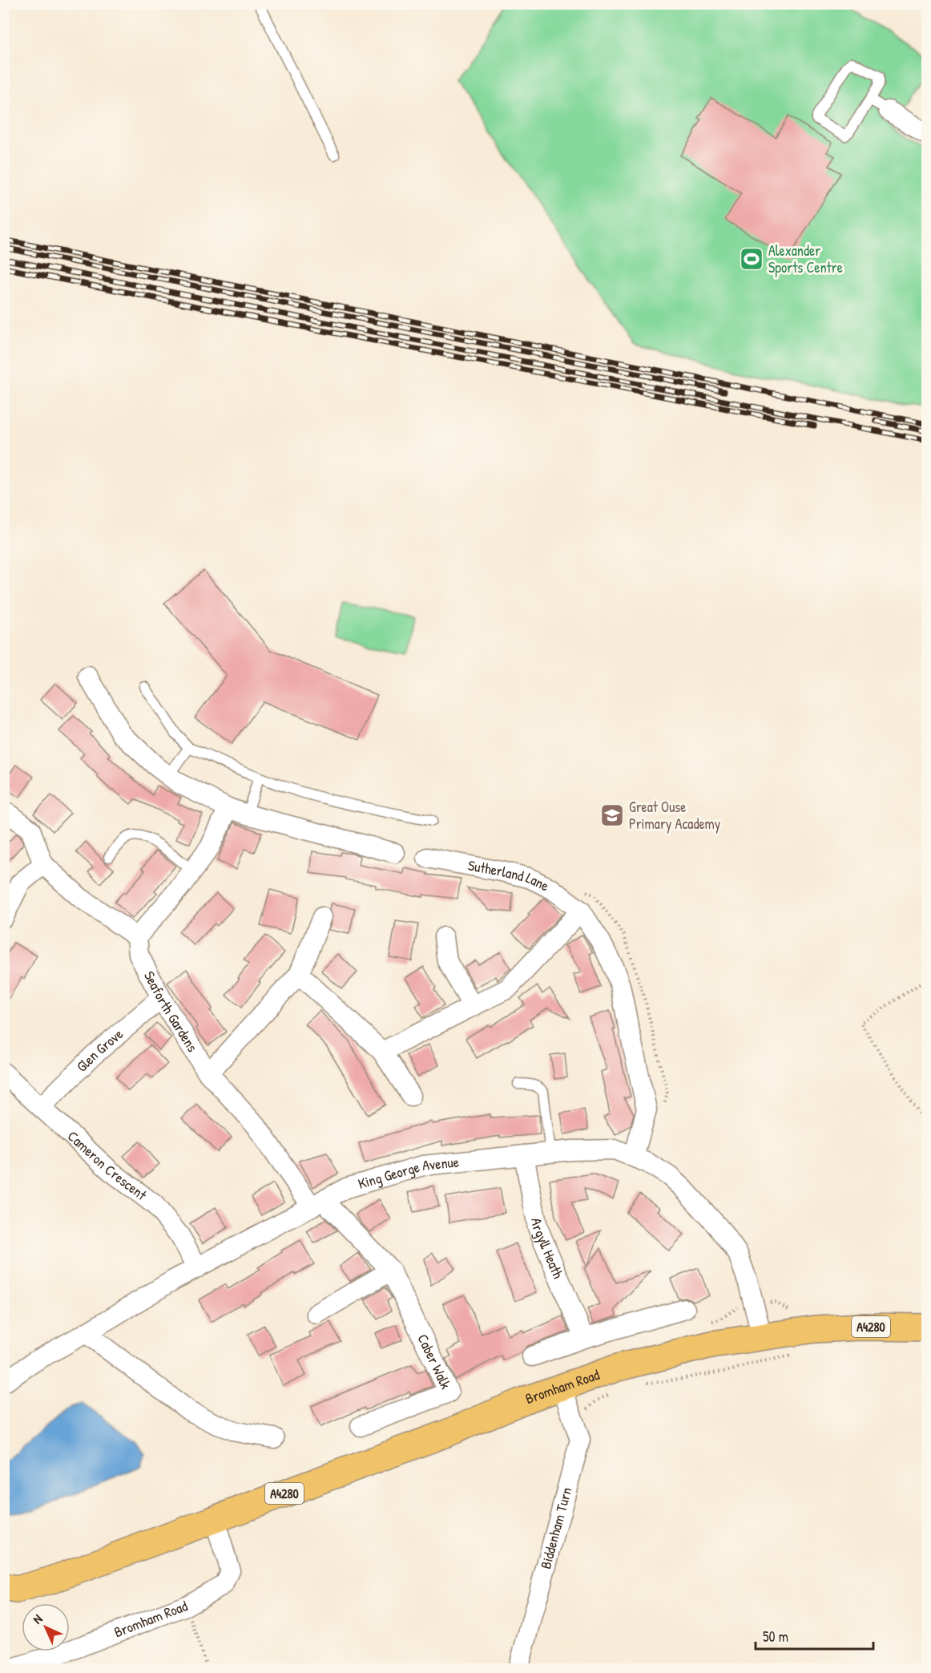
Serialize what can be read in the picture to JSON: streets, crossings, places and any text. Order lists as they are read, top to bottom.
{
  "streets": {
    "main road": ["A4280", "Bromham Road"],
    "street": [
      "Sutherland Lane",
      "Seaforth Gardens",
      "Glen Grove",
      "Cameron Crescent",
      "King George Avenue",
      "Argyll Heath",
      "Caber Walk",
      "Biddenham Turn"
    ]
  },
  "crossings": [
    ["Sutherland Lane", "King George Avenue"],
    ["Seaforth Gardens", "Glen Grove"],
    ["Seaforth Gardens", "King George Avenue"],
    ["Seaforth Gardens", "Caber Walk"],
    ["Glen Grove", "Cameron Crescent"],
    ["Cameron Crescent", "King George Avenue"],
    ["King George Avenue", "Argyll Heath"],
    ["King George Avenue", "Caber Walk"],
    ["King George Avenue", "Bromham Road"],
    ["Bromham Road", "Biddenham Turn"]
  ],
  "places": {
    "sports": ["Alexander Sports Centre"],
    "school or university": ["Great Ouse Primary Academy"]
  },
  "scale_bar": "50 m",
  "north": "top left"
}
